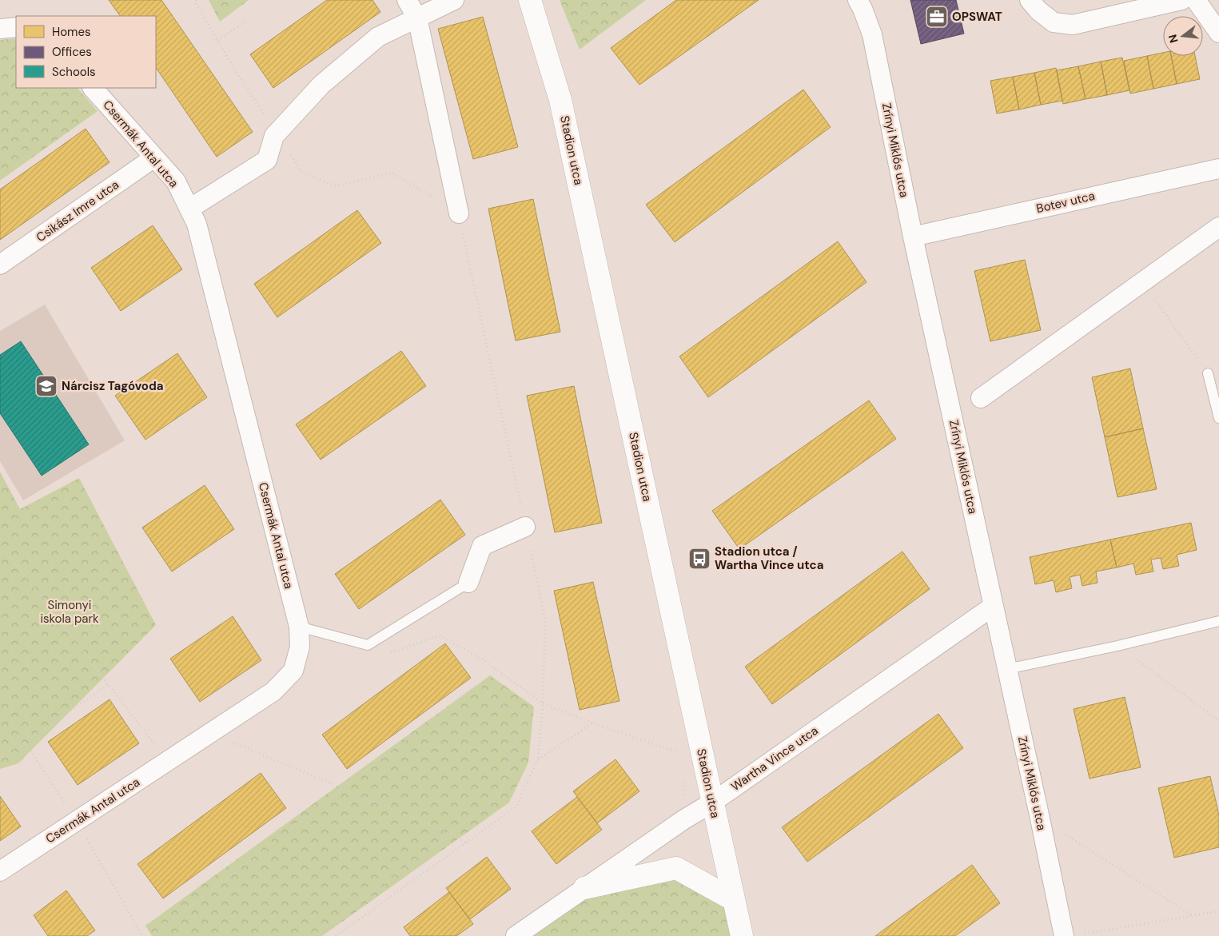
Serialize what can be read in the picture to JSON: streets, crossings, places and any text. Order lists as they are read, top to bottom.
{
  "streets": {
    "street": [
      "Csermák Antal utca",
      "Stadion utca",
      "Zrínyi Miklós utca",
      "Botev utca",
      "Csikász Imre utca",
      "Wartha Vince utca"
    ]
  },
  "crossings": [
    ["Csermák Antal utca", "Csikász Imre utca"],
    ["Stadion utca", "Wartha Vince utca"],
    ["Zrínyi Miklós utca", "Botev utca"],
    ["Zrínyi Miklós utca", "Wartha Vince utca"]
  ],
  "parks": ["Simonyi iskola park"],
  "places": {
    "office": ["OPSWAT"],
    "school or university": ["Nárcisz Tagóvoda"],
    "bus stop": ["Stadion utca / Wartha Vince utca"]
  },
  "legend": ["Homes", "Offices", "Schools"],
  "north": "left"
}
